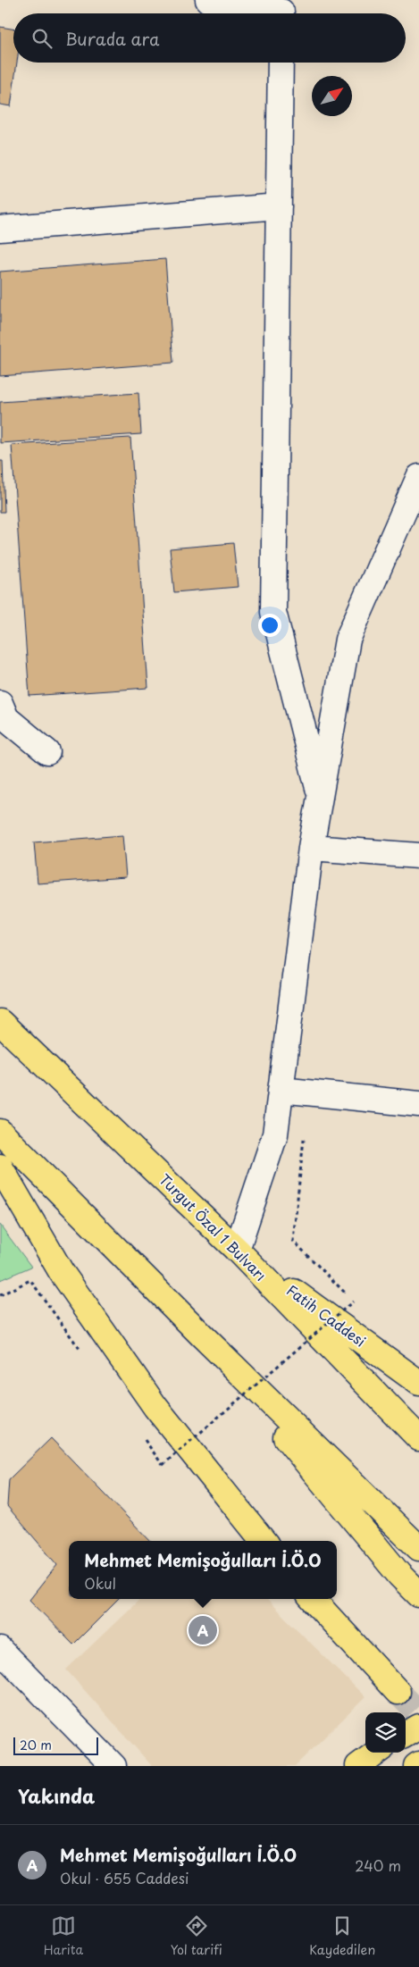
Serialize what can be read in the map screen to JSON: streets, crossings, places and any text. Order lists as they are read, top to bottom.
{
  "streets": {
    "highway": ["Turgut Özal 1 Bulvarı", "Fatih Caddesi"]
  },
  "crossings": [
    ["Turgut Özal 1 Bulvarı", "Fatih Caddesi"]
  ],
  "scale_bar": "20 m",
  "north": "top right",
  "page": {
    "search": "Burada ara",
    "popup": ["Mehmet Memişoğulları İ.Ö.O", "Okul"],
    "pins": "A",
    "scale": "20 m",
    "heading": "Yakında",
    "list": [
      {
        "mark": "A",
        "name": "Mehmet Memişoğulları İ.Ö.O",
        "note": "Okul · 655 Caddesi",
        "value": "240 m"
      }
    ],
    "nav": ["Harita", "Yol tarifi", "Kaydedilen"]
  }
}
